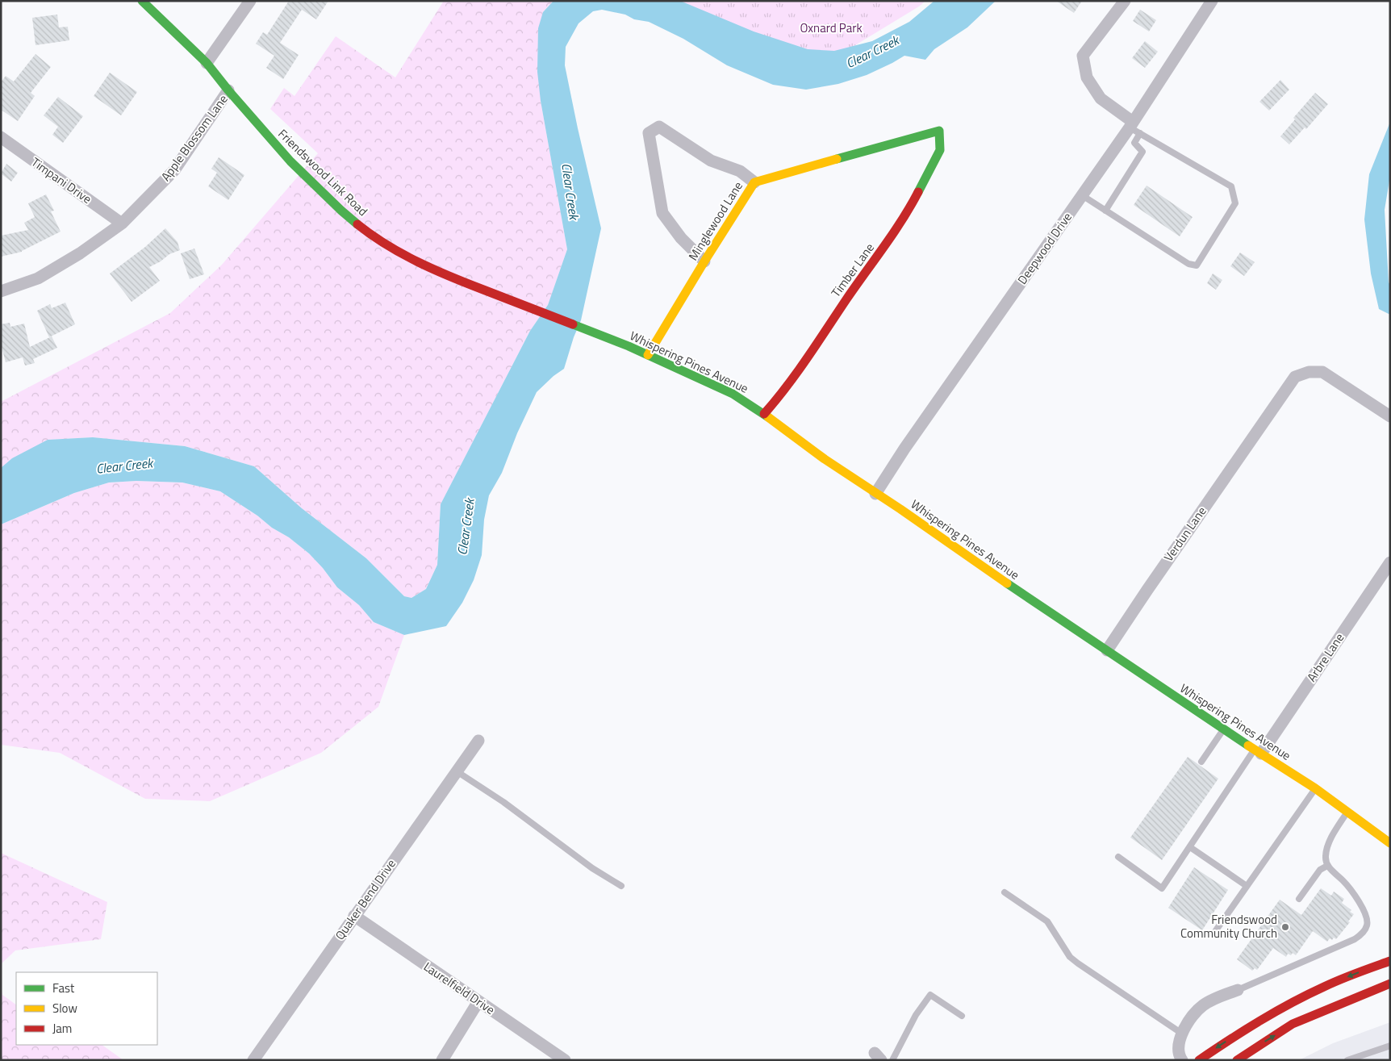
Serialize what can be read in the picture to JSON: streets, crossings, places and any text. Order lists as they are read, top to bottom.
{
  "streets": {
    "main road": [
      "Friendswood Link Road",
      "Minglewood Lane",
      "Timber Lane",
      "Whispering Pines Avenue"
    ],
    "street": [
      "Apple Blossom Lane",
      "Timpani Drive",
      "Deepwood Drive",
      "Verdun Lane",
      "Arbre Lane",
      "Quaker Bend Drive",
      "Laurelfield Drive"
    ]
  },
  "crossings": [
    ["Apple Blossom Lane", "Friendswood Link Road"],
    ["Apple Blossom Lane", "Timpani Drive"],
    ["Friendswood Link Road", "Whispering Pines Avenue"],
    ["Minglewood Lane", "Timber Lane"],
    ["Minglewood Lane", "Whispering Pines Avenue"],
    ["Deepwood Drive", "Whispering Pines Avenue"],
    ["Timber Lane", "Whispering Pines Avenue"],
    ["Whispering Pines Avenue", "Verdun Lane"],
    ["Whispering Pines Avenue", "Arbre Lane"],
    ["Quaker Bend Drive", "Laurelfield Drive"]
  ],
  "water": ["Clear Creek"],
  "parks": ["Oxnard Park"],
  "places": ["Friendswood Community Church"],
  "legend": ["Fast", "Slow", "Jam"]
}
